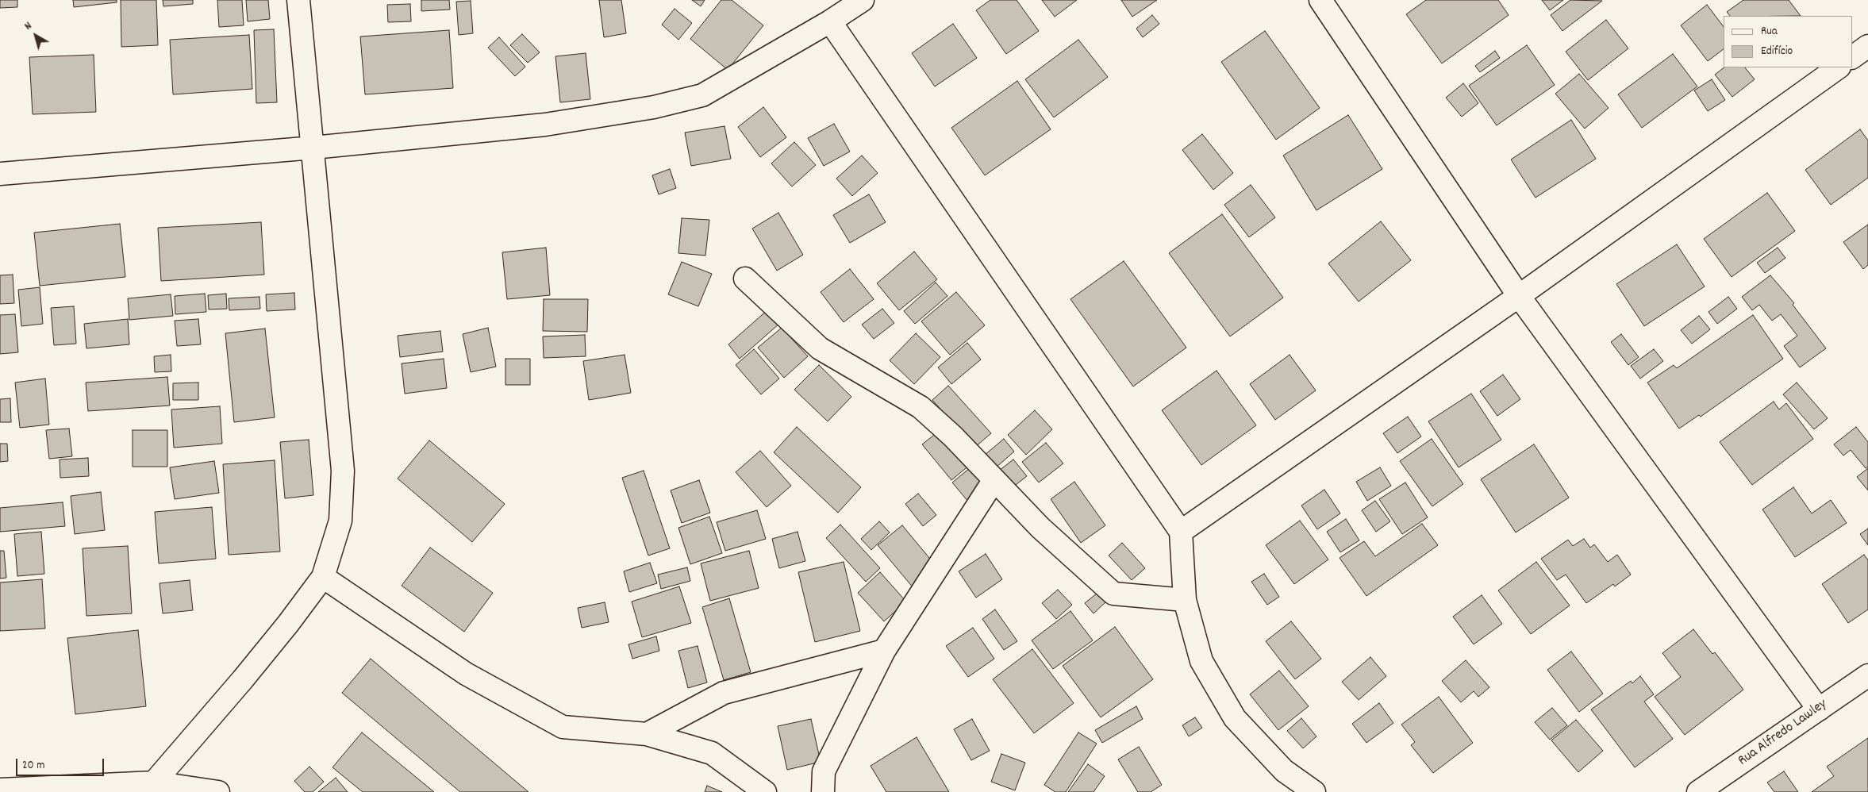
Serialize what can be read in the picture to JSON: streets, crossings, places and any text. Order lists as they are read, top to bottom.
{
  "streets": {
    "street": ["Rua Alfredo Lawley"]
  },
  "legend": ["Rua", "Edifício"],
  "scale_bar": "20 m",
  "north": "top left"
}
